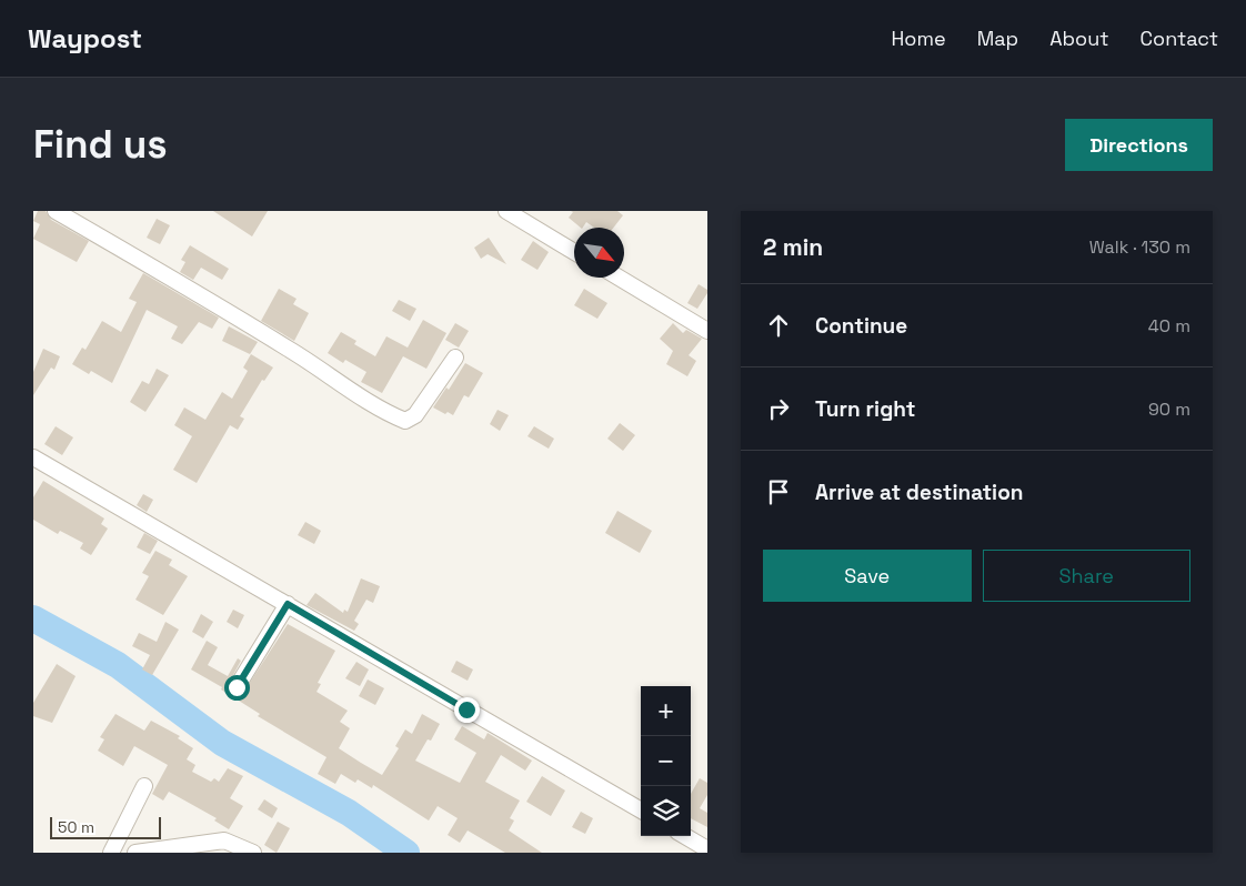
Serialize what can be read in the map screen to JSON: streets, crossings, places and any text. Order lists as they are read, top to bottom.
{
  "scale_bar": "50 m",
  "north": "bottom right",
  "page": {
    "header": "Waypost",
    "nav": [
      "Home",
      "Map",
      "About",
      "Contact"
    ],
    "buttons": [
      "Directions",
      ["Save", "Share"]
    ],
    "title": "Find us",
    "heading": ["2 min", "Walk · 130 m"],
    "list": [
      ["Continue", "40 m"],
      ["Turn right", "90 m"],
      "Arrive at destination"
    ],
    "map_buttons": ["+", "−"],
    "scale": "50 m"
  }
}
